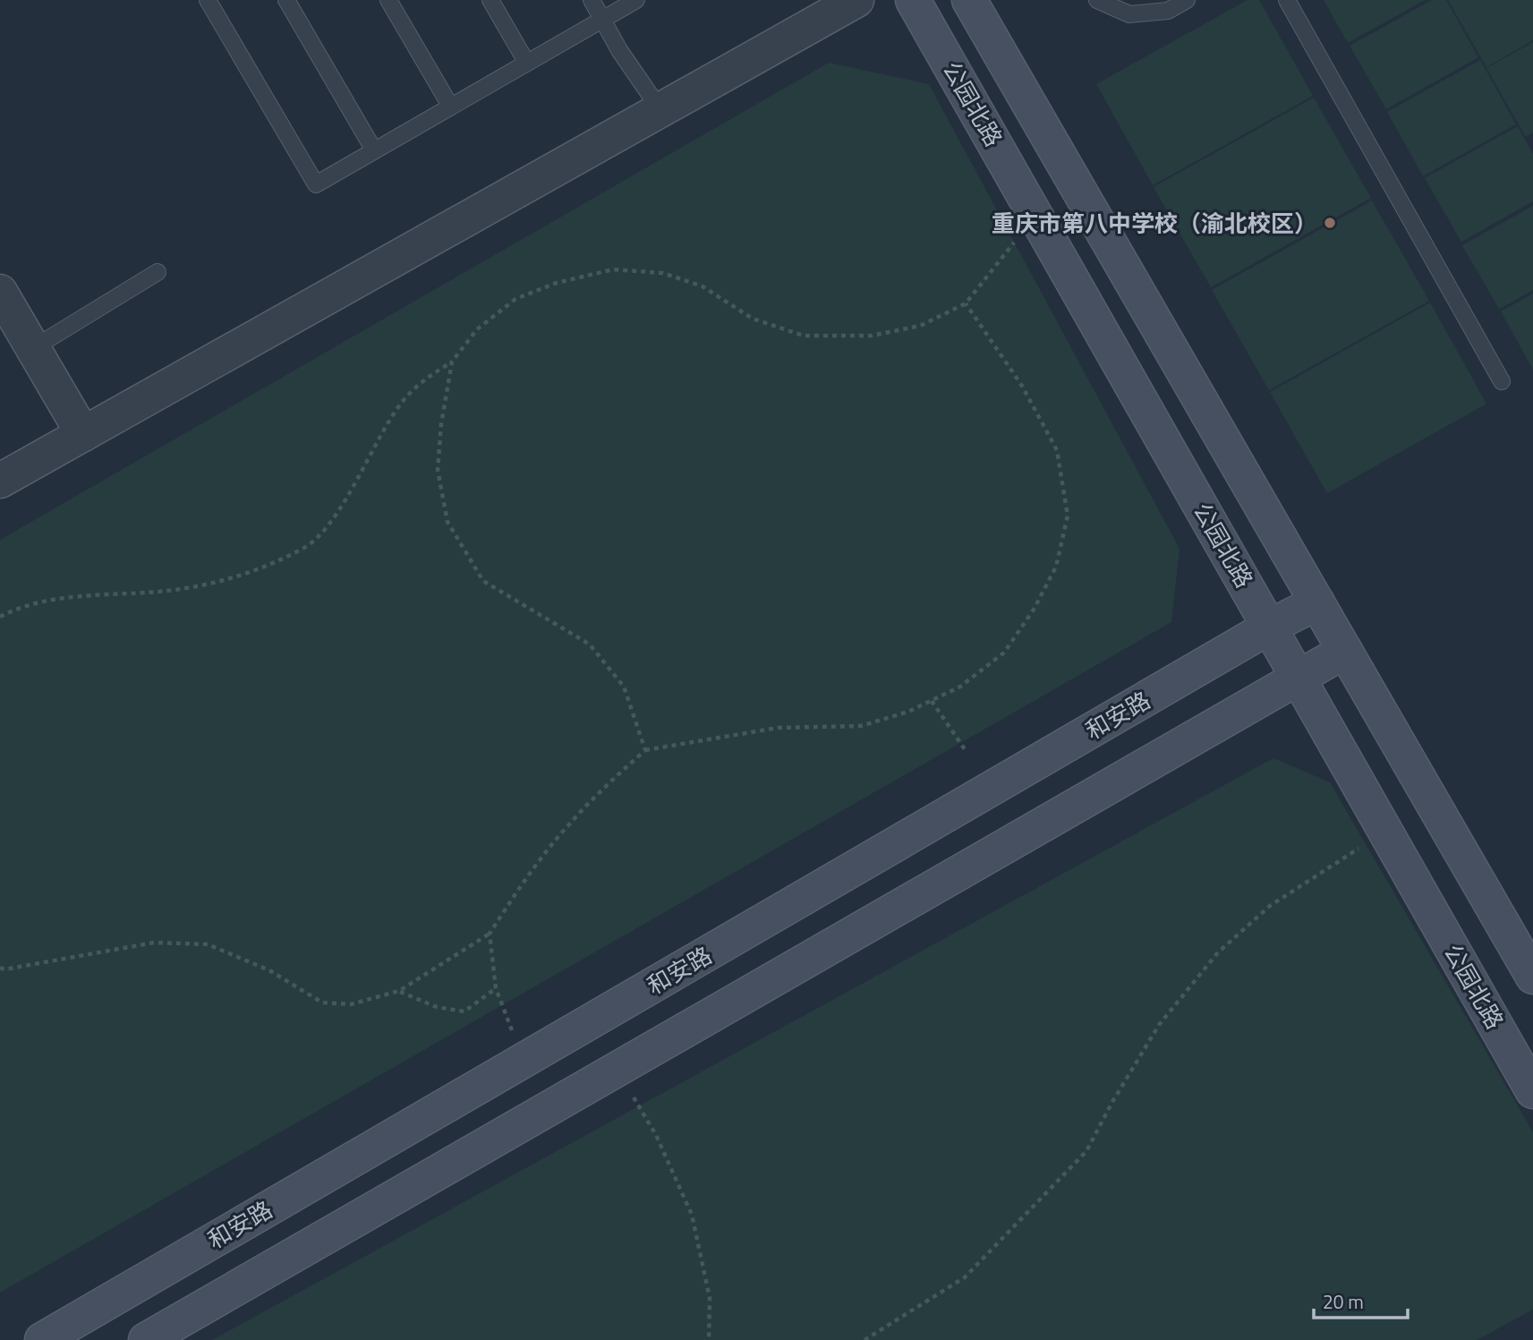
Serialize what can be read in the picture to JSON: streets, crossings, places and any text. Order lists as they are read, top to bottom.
{
  "streets": {
    "main road": ["公园北路", "和安路"]
  },
  "crossings": [
    ["公园北路", "和安路"]
  ],
  "places": ["重庆市第八中学校（渝北校区）"],
  "scale_bar": "20 m"
}
